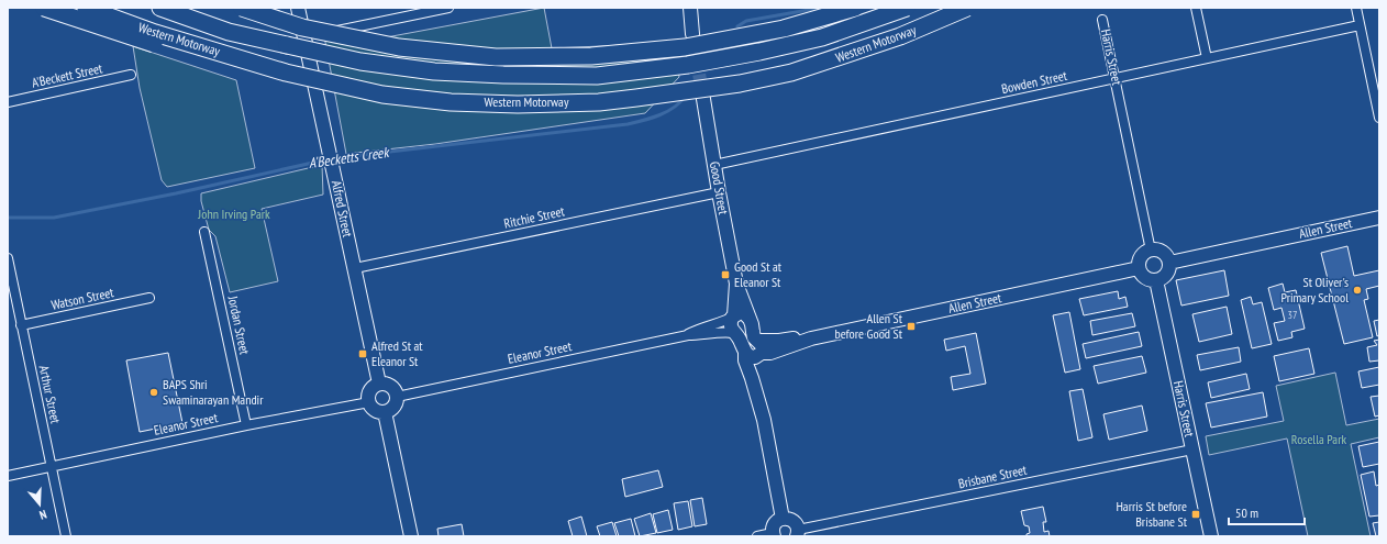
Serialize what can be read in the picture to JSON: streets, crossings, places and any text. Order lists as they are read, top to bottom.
{
  "streets": {
    "highway": ["Western Motorway"],
    "main road": [
      "Harris Street",
      "Good Street",
      "Alfred Street",
      "Allen Street"
    ],
    "street": [
      "A'Beckett Street",
      "Bowden Street",
      "Ritchie Street",
      "Watson Street",
      "Jordan Street",
      "Eleanor Street",
      "Arthur Street",
      "Brisbane Street"
    ]
  },
  "crossings": [
    ["Harris Street", "Bowden Street"],
    ["Harris Street", "Allen Street"],
    ["Harris Street", "Brisbane Street"],
    ["Bowden Street", "Good Street"],
    ["Good Street", "Ritchie Street"],
    ["Good Street", "Allen Street"],
    ["Good Street", "Eleanor Street"],
    ["Alfred Street", "Ritchie Street"],
    ["Alfred Street", "Eleanor Street"],
    ["Watson Street", "Arthur Street"],
    ["Jordan Street", "Eleanor Street"],
    ["Eleanor Street", "Arthur Street"]
  ],
  "water": ["A'Becketts Creek"],
  "parks": ["John Irving Park", "Rosella Park"],
  "places": {
    "transit": [
      "Good St at Eleanor St",
      "Allen St before Good St",
      "Alfred St at Eleanor St",
      "Harris St before Brisbane St"
    ],
    "other": ["St Oliver's Primary School", "BAPS Shri Swaminarayan Mandir"]
  },
  "house_numbers": ["37"],
  "scale_bar": "50 m",
  "north": "bottom"
}
